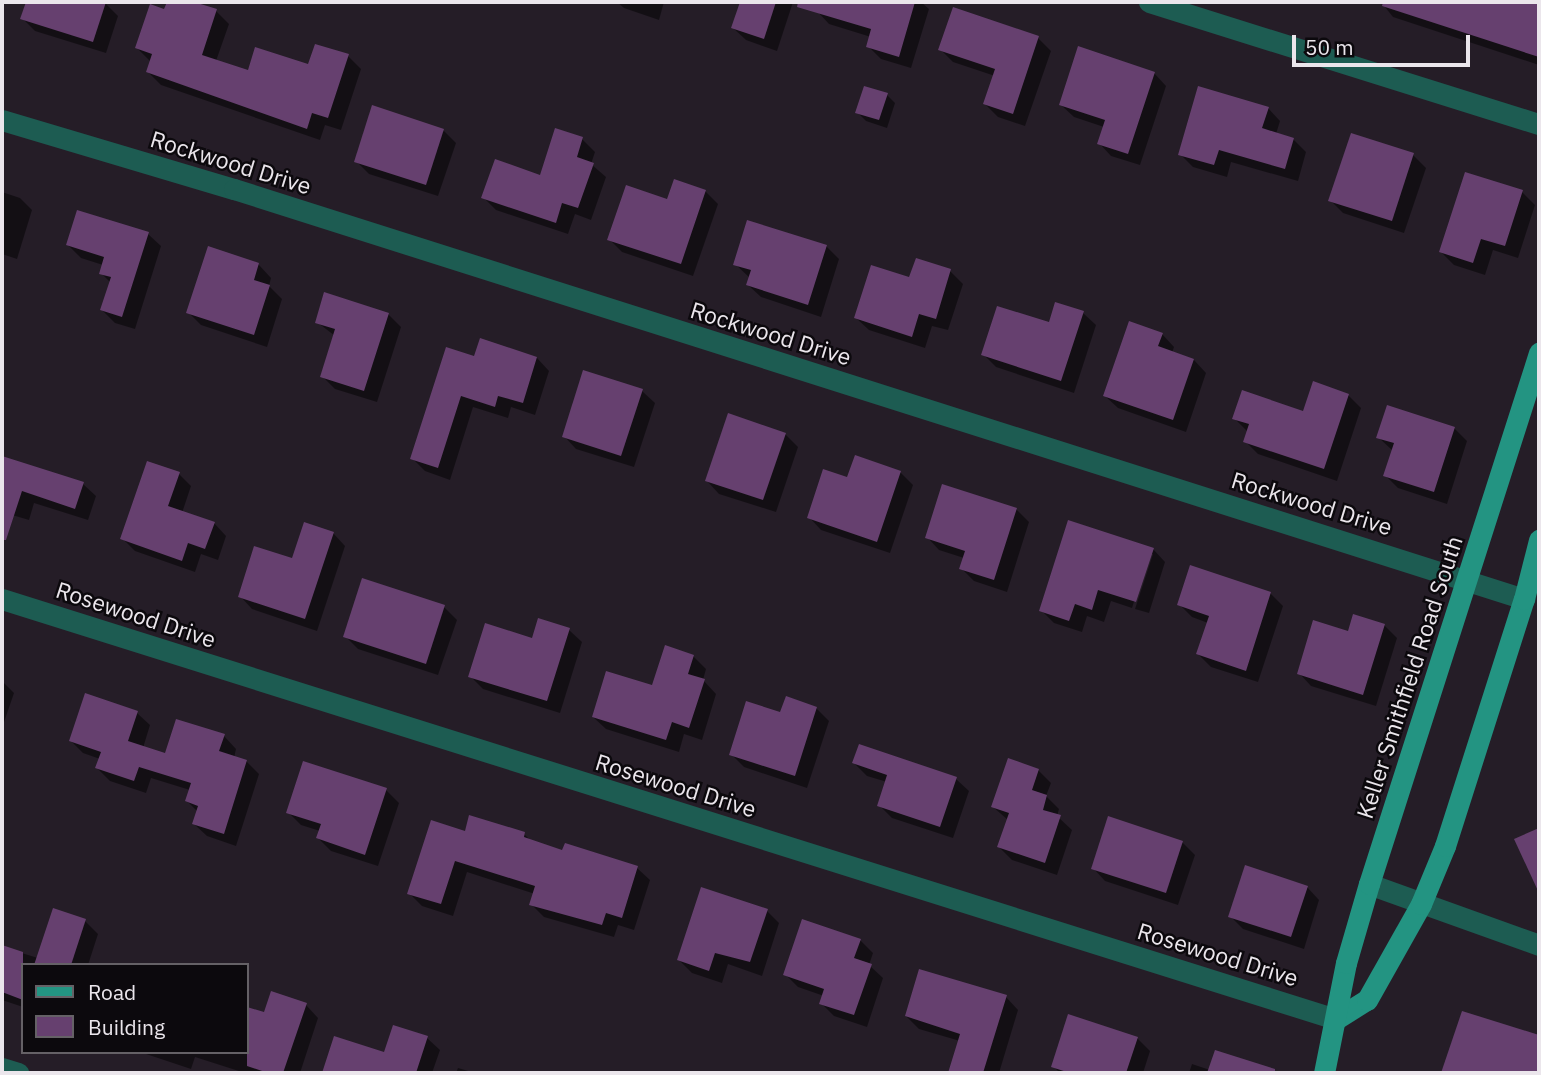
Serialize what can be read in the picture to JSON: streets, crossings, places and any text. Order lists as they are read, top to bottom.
{
  "streets": {
    "main road": ["Keller Smithfield Road South"],
    "street": ["Rockwood Drive", "Rosewood Drive"]
  },
  "crossings": [
    ["Rockwood Drive", "Keller Smithfield Road South"],
    ["Rosewood Drive", "Keller Smithfield Road South"]
  ],
  "legend": ["Road", "Building"],
  "scale_bar": "50 m"
}
